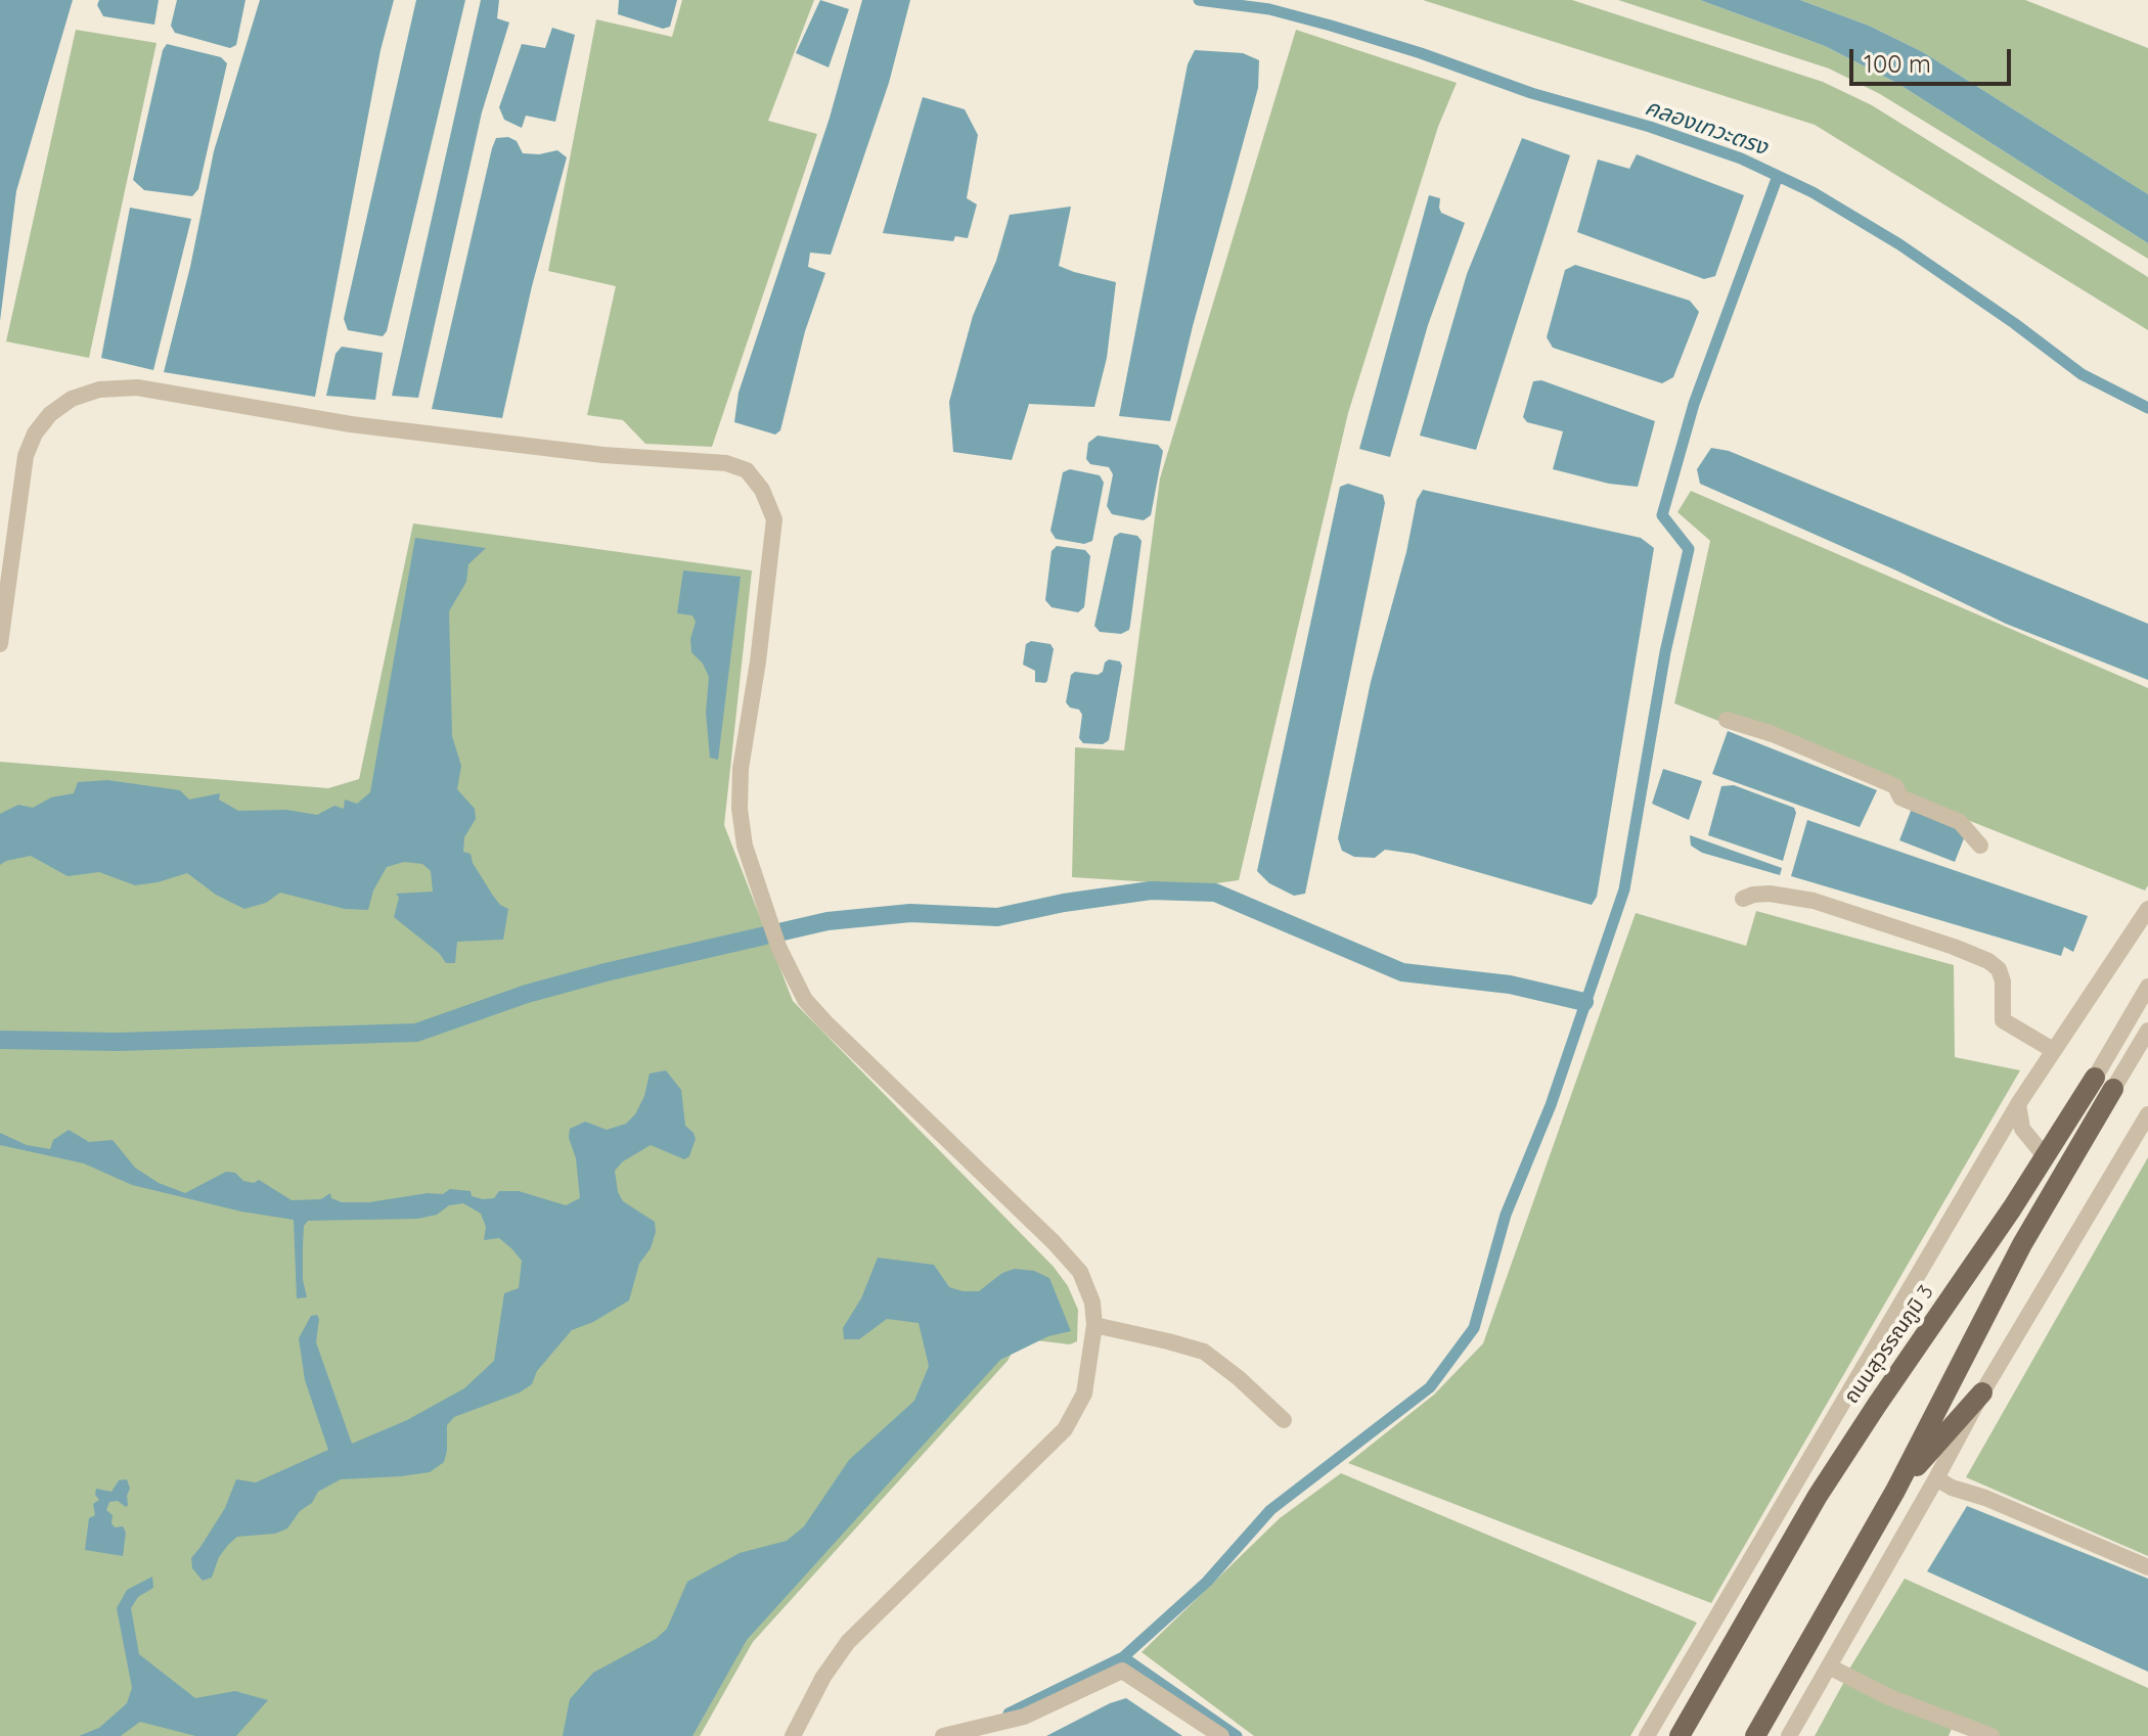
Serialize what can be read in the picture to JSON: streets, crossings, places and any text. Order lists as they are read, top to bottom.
{
  "streets": {
    "main road": ["ถนนสุวรรณภูมิ 3"]
  },
  "water": ["คลองเทวะตรง"],
  "scale_bar": "100 m"
}
